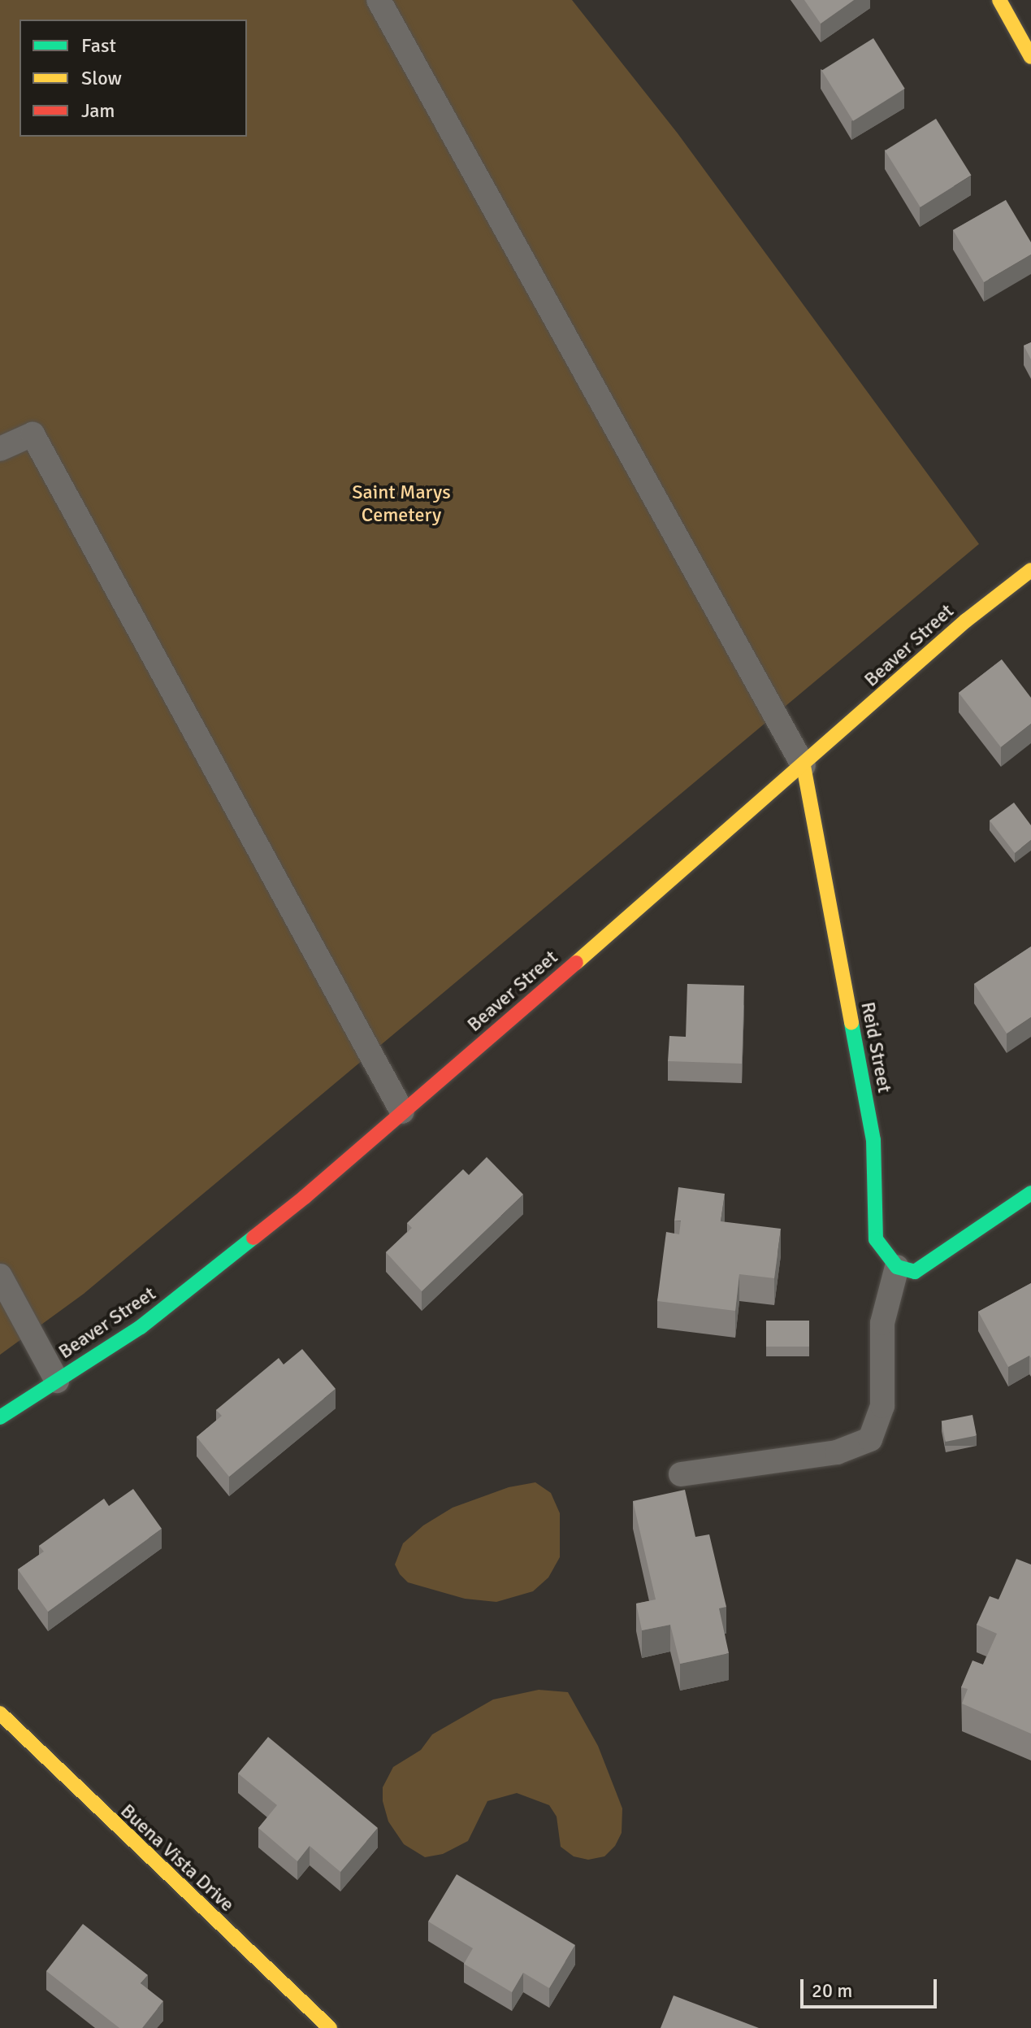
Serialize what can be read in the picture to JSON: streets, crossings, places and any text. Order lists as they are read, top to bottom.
{
  "streets": {
    "main road": ["Beaver Street", "Reid Street", "Buena Vista Drive"]
  },
  "crossings": [
    ["Beaver Street", "Reid Street"]
  ],
  "parks": ["Saint Marys Cemetery"],
  "legend": ["Fast", "Slow", "Jam"],
  "scale_bar": "20 m"
}
